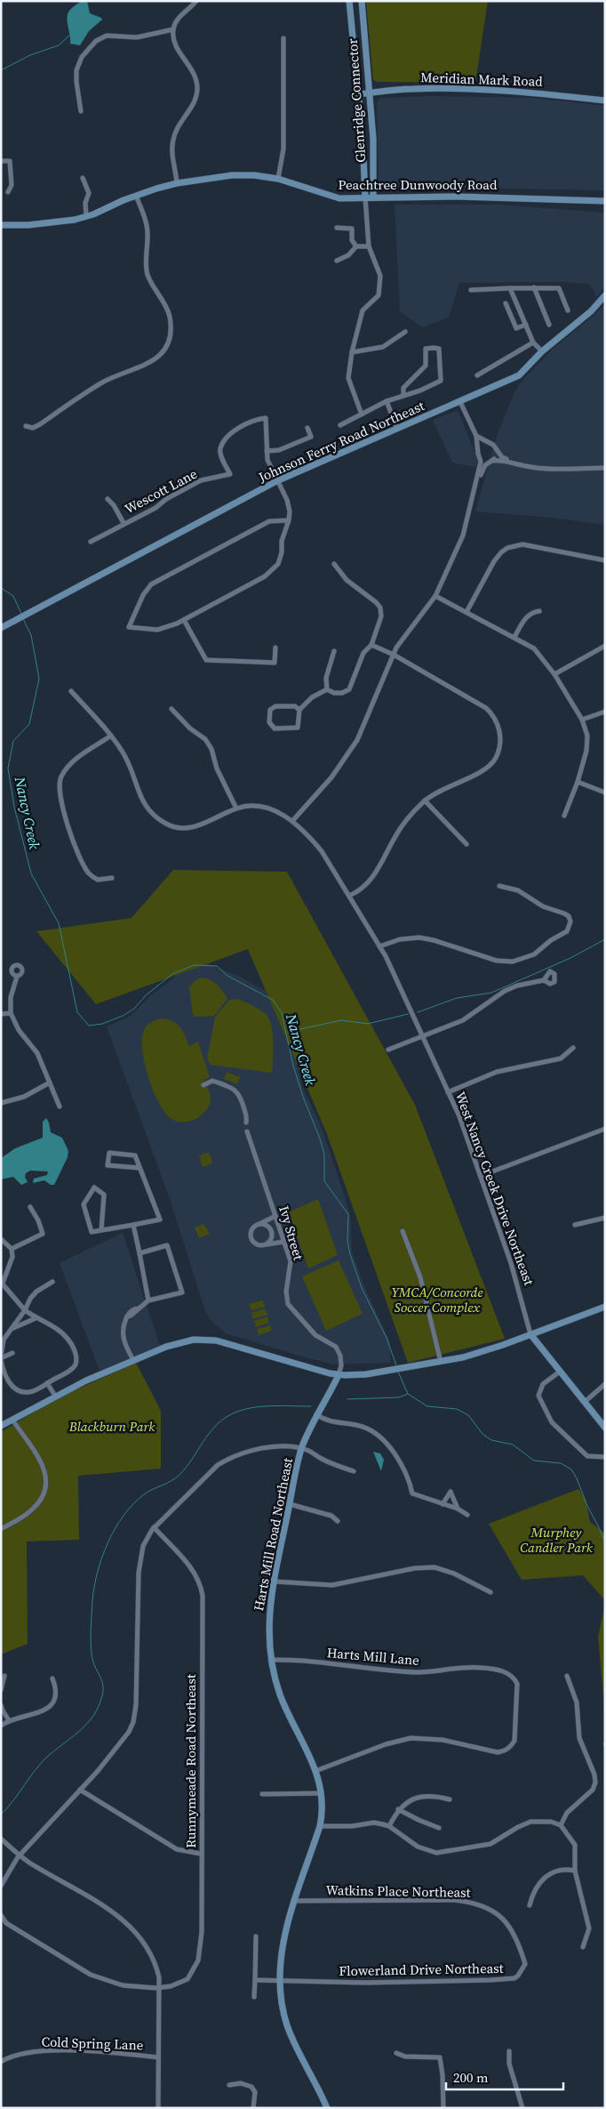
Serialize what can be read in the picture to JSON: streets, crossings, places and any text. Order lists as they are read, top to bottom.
{
  "streets": {
    "main road": [
      "Meridian Mark Road",
      "Glenridge Connector",
      "Peachtree Dunwoody Road",
      "Johnson Ferry Road Northeast",
      "West Nancy Creek Drive Northeast",
      "Harts Mill Road Northeast"
    ],
    "street": [
      "Wescott Lane",
      "Ivy Street",
      "Harts Mill Lane",
      "Runnymeade Road Northeast",
      "Watkins Place Northeast",
      "Flowerland Drive Northeast",
      "Cold Spring Lane"
    ]
  },
  "crossings": [
    ["Meridian Mark Road", "Glenridge Connector"],
    ["Glenridge Connector", "Peachtree Dunwoody Road"],
    ["Johnson Ferry Road Northeast", "Wescott Lane"],
    ["Ivy Street", "Harts Mill Road Northeast"],
    ["Harts Mill Road Northeast", "Harts Mill Lane"],
    ["Harts Mill Road Northeast", "Watkins Place Northeast"],
    ["Harts Mill Road Northeast", "Flowerland Drive Northeast"],
    ["Watkins Place Northeast", "Flowerland Drive Northeast"]
  ],
  "water": ["Nancy Creek"],
  "parks": ["YMCA/Concorde Soccer Complex", "Blackburn Park", "Murphey Candler Park"],
  "scale_bar": "200 m"
}
